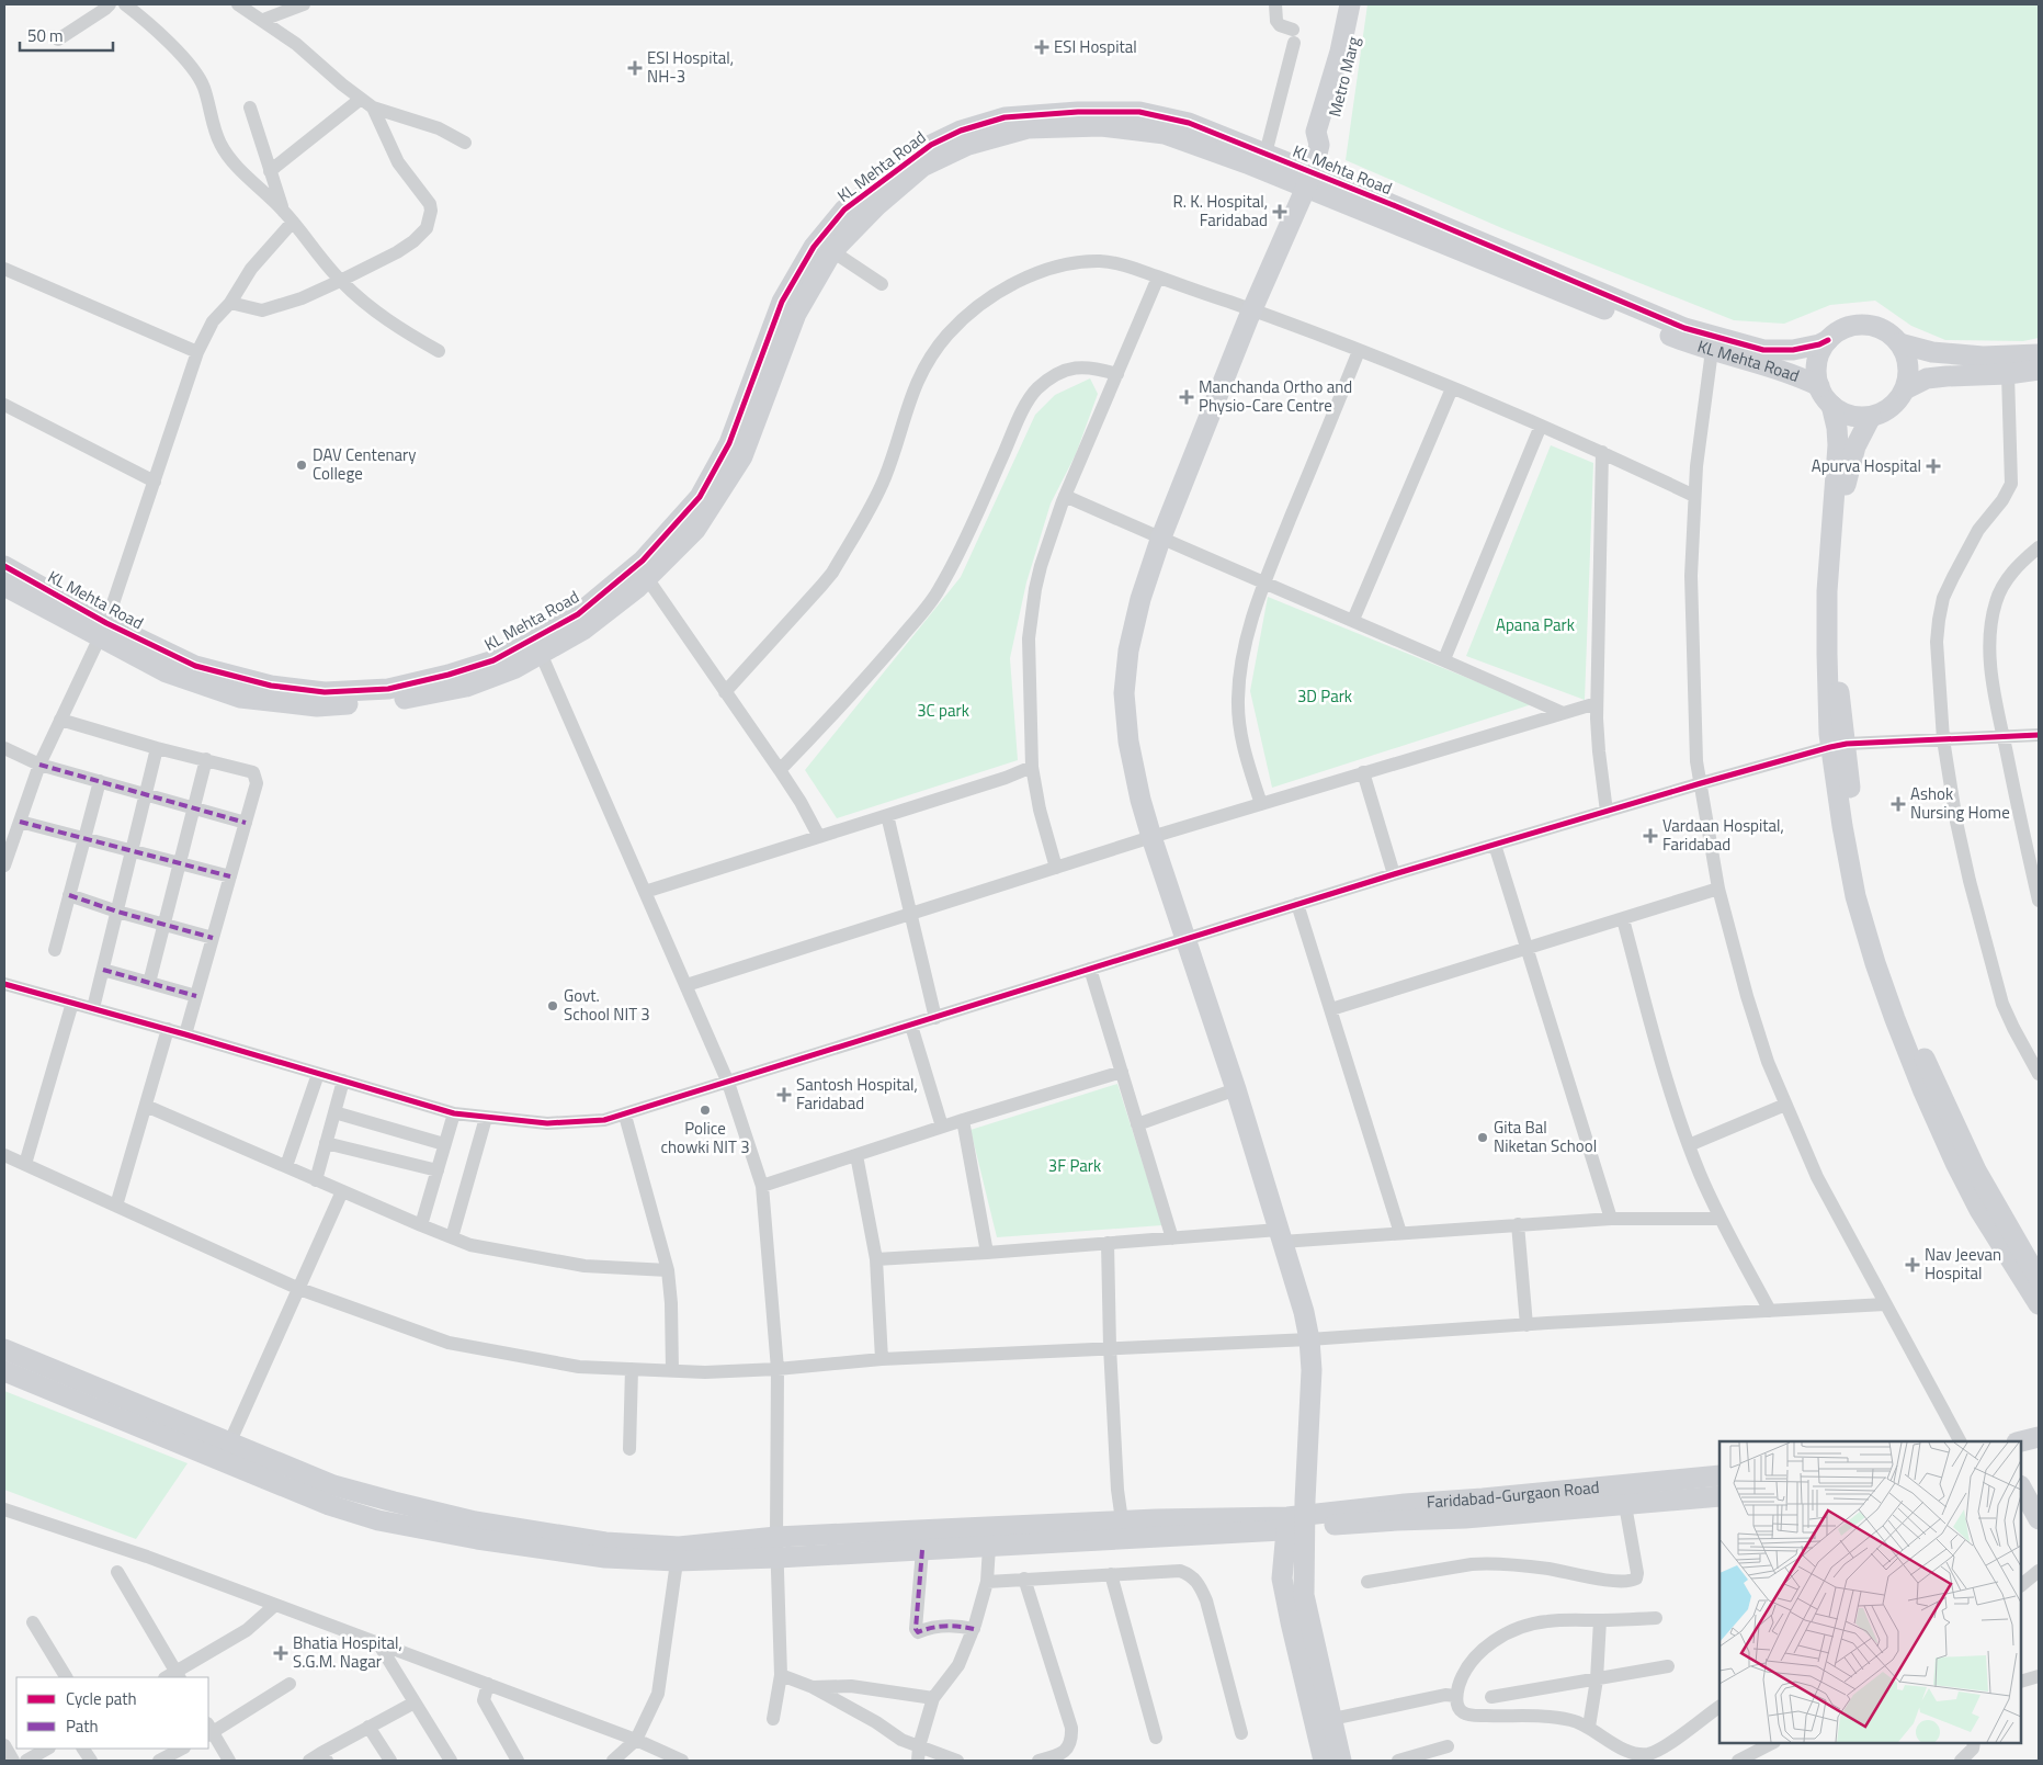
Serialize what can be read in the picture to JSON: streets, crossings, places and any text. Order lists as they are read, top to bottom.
{
  "streets": {
    "street": ["Metro Marg", "KL Mehta Road", "Faridabad-Gurgaon Road"]
  },
  "crossings": [
    ["Metro Marg", "KL Mehta Road"],
    ["Metro Marg", "Faridabad-Gurgaon Road"]
  ],
  "parks": [
    "Apana Park",
    "3D Park",
    "3C park",
    "3F Park"
  ],
  "places": {
    "health": [
      "ESI Hospital",
      "ESI Hospital, NH-3",
      "R. K. Hospital, Faridabad",
      "Manchanda Ortho and Physio-Care Centre",
      "Apurva Hospital",
      "Ashok Nursing Home",
      "Vardaan Hospital, Faridabad",
      "Santosh Hospital, Faridabad",
      "Nav Jeevan Hospital",
      "Bhatia Hospital, S.G.M. Nagar"
    ],
    "other": [
      "DAV Centenary College",
      "Govt. School NIT 3",
      "Police chowki NIT 3",
      "Gita Bal Niketan School"
    ]
  },
  "legend": ["Cycle path", "Path"],
  "scale_bar": "50 m"
}
